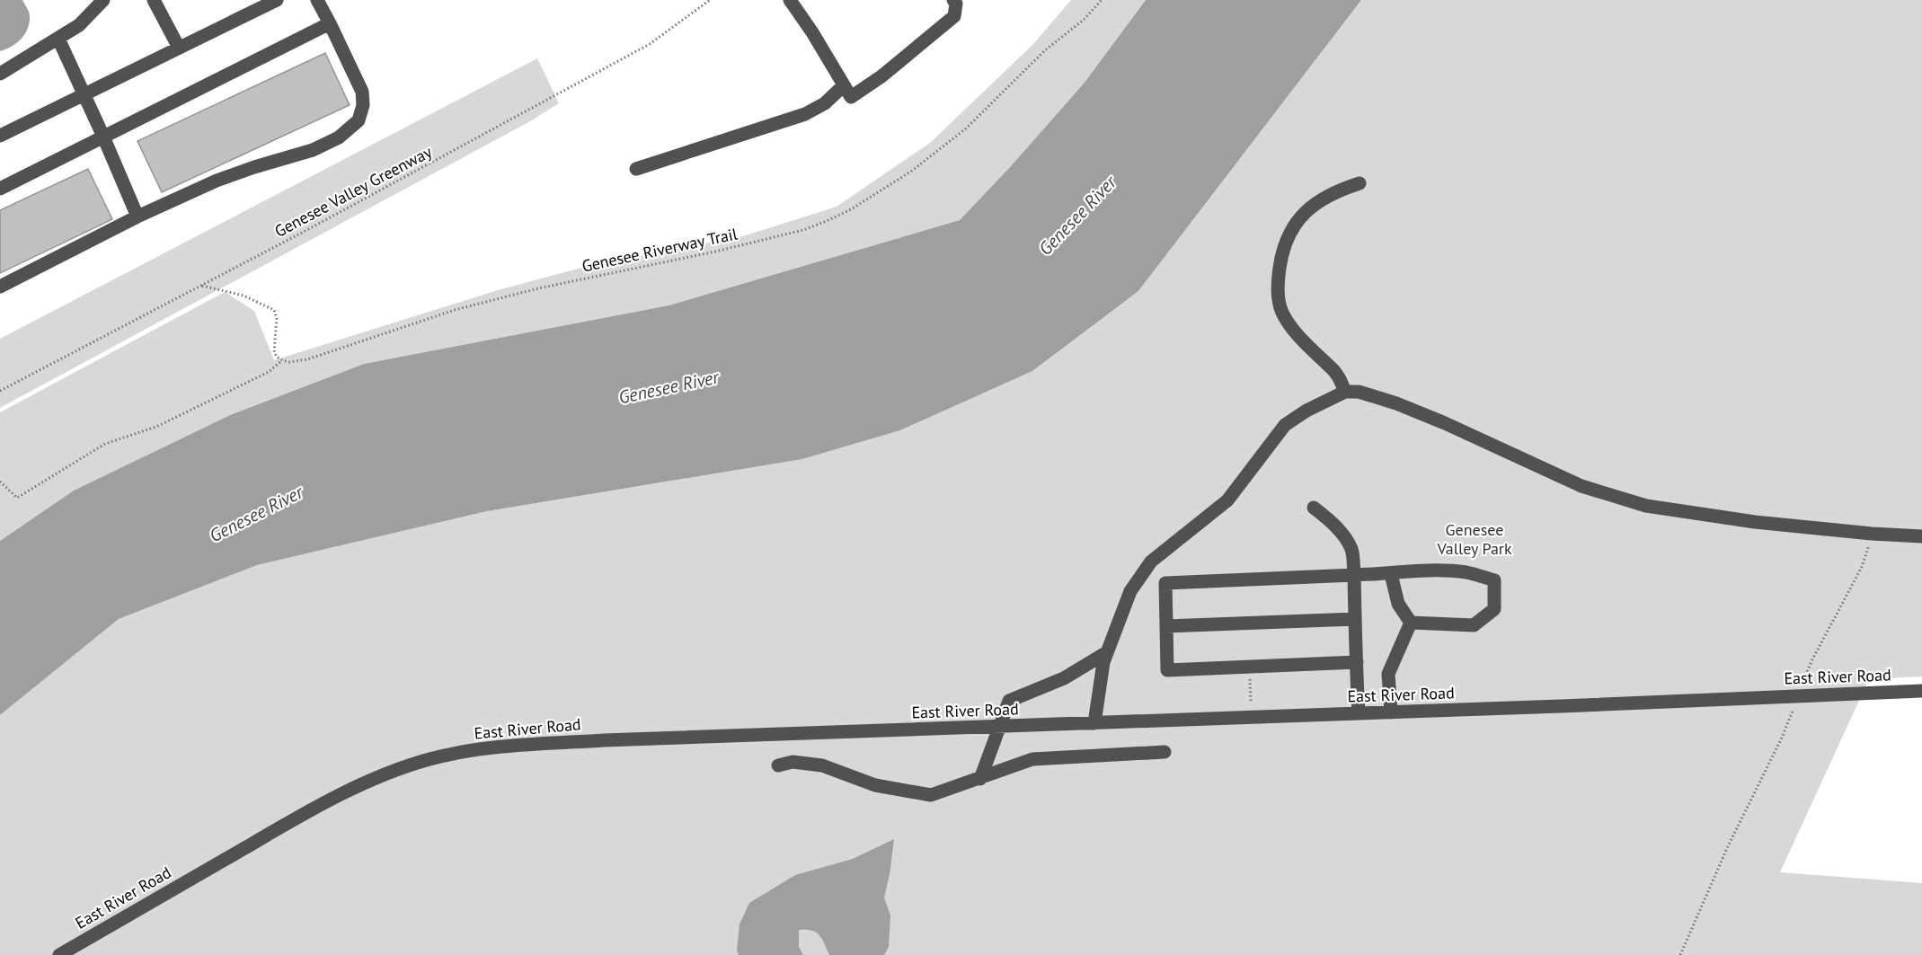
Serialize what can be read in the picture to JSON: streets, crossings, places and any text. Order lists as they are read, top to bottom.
{
  "streets": {
    "street": ["East River Road"],
    "path": ["Genesee Valley Greenway", "Genesee Riverway Trail"]
  },
  "water": ["Genesee River"],
  "parks": ["Genesee Valley Park"]
}
